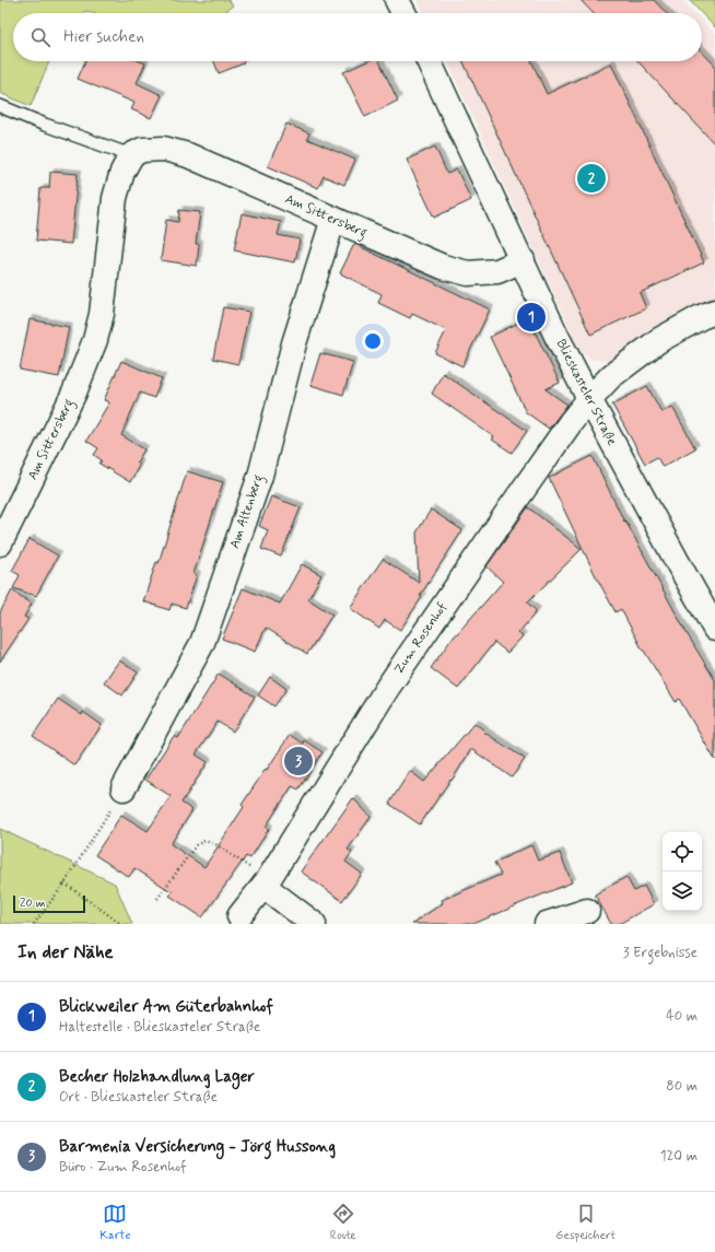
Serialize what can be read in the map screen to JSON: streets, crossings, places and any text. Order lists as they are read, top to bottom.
{
  "streets": {
    "street": [
      "Am Sittersberg",
      "Blieskasteler Straße",
      "Am Altenberg",
      "Zum Rosenhof"
    ]
  },
  "crossings": [
    ["Am Sittersberg", "Blieskasteler Straße"],
    ["Am Sittersberg", "Am Altenberg"],
    ["Blieskasteler Straße", "Zum Rosenhof"]
  ],
  "scale_bar": "20 m",
  "page": {
    "search": "Hier suchen",
    "pins": ["2", "1", "3"],
    "scale": "20 m",
    "heading": ["In der Nähe", "3 Ergebnisse"],
    "list": [
      {
        "mark": "1",
        "name": "Blickweiler Am Güterbahnhof",
        "note": "Haltestelle · Blieskasteler Straße",
        "value": "40 m"
      },
      {
        "mark": "2",
        "name": "Becher Holzhandlung Lager",
        "note": "Ort · Blieskasteler Straße",
        "value": "80 m"
      },
      {
        "mark": "3",
        "name": "Barmenia Versicherung - Jörg Hussong",
        "note": "Büro · Zum Rosenhof",
        "value": "120 m"
      }
    ],
    "nav": ["Karte", "Route", "Gespeichert"]
  }
}
